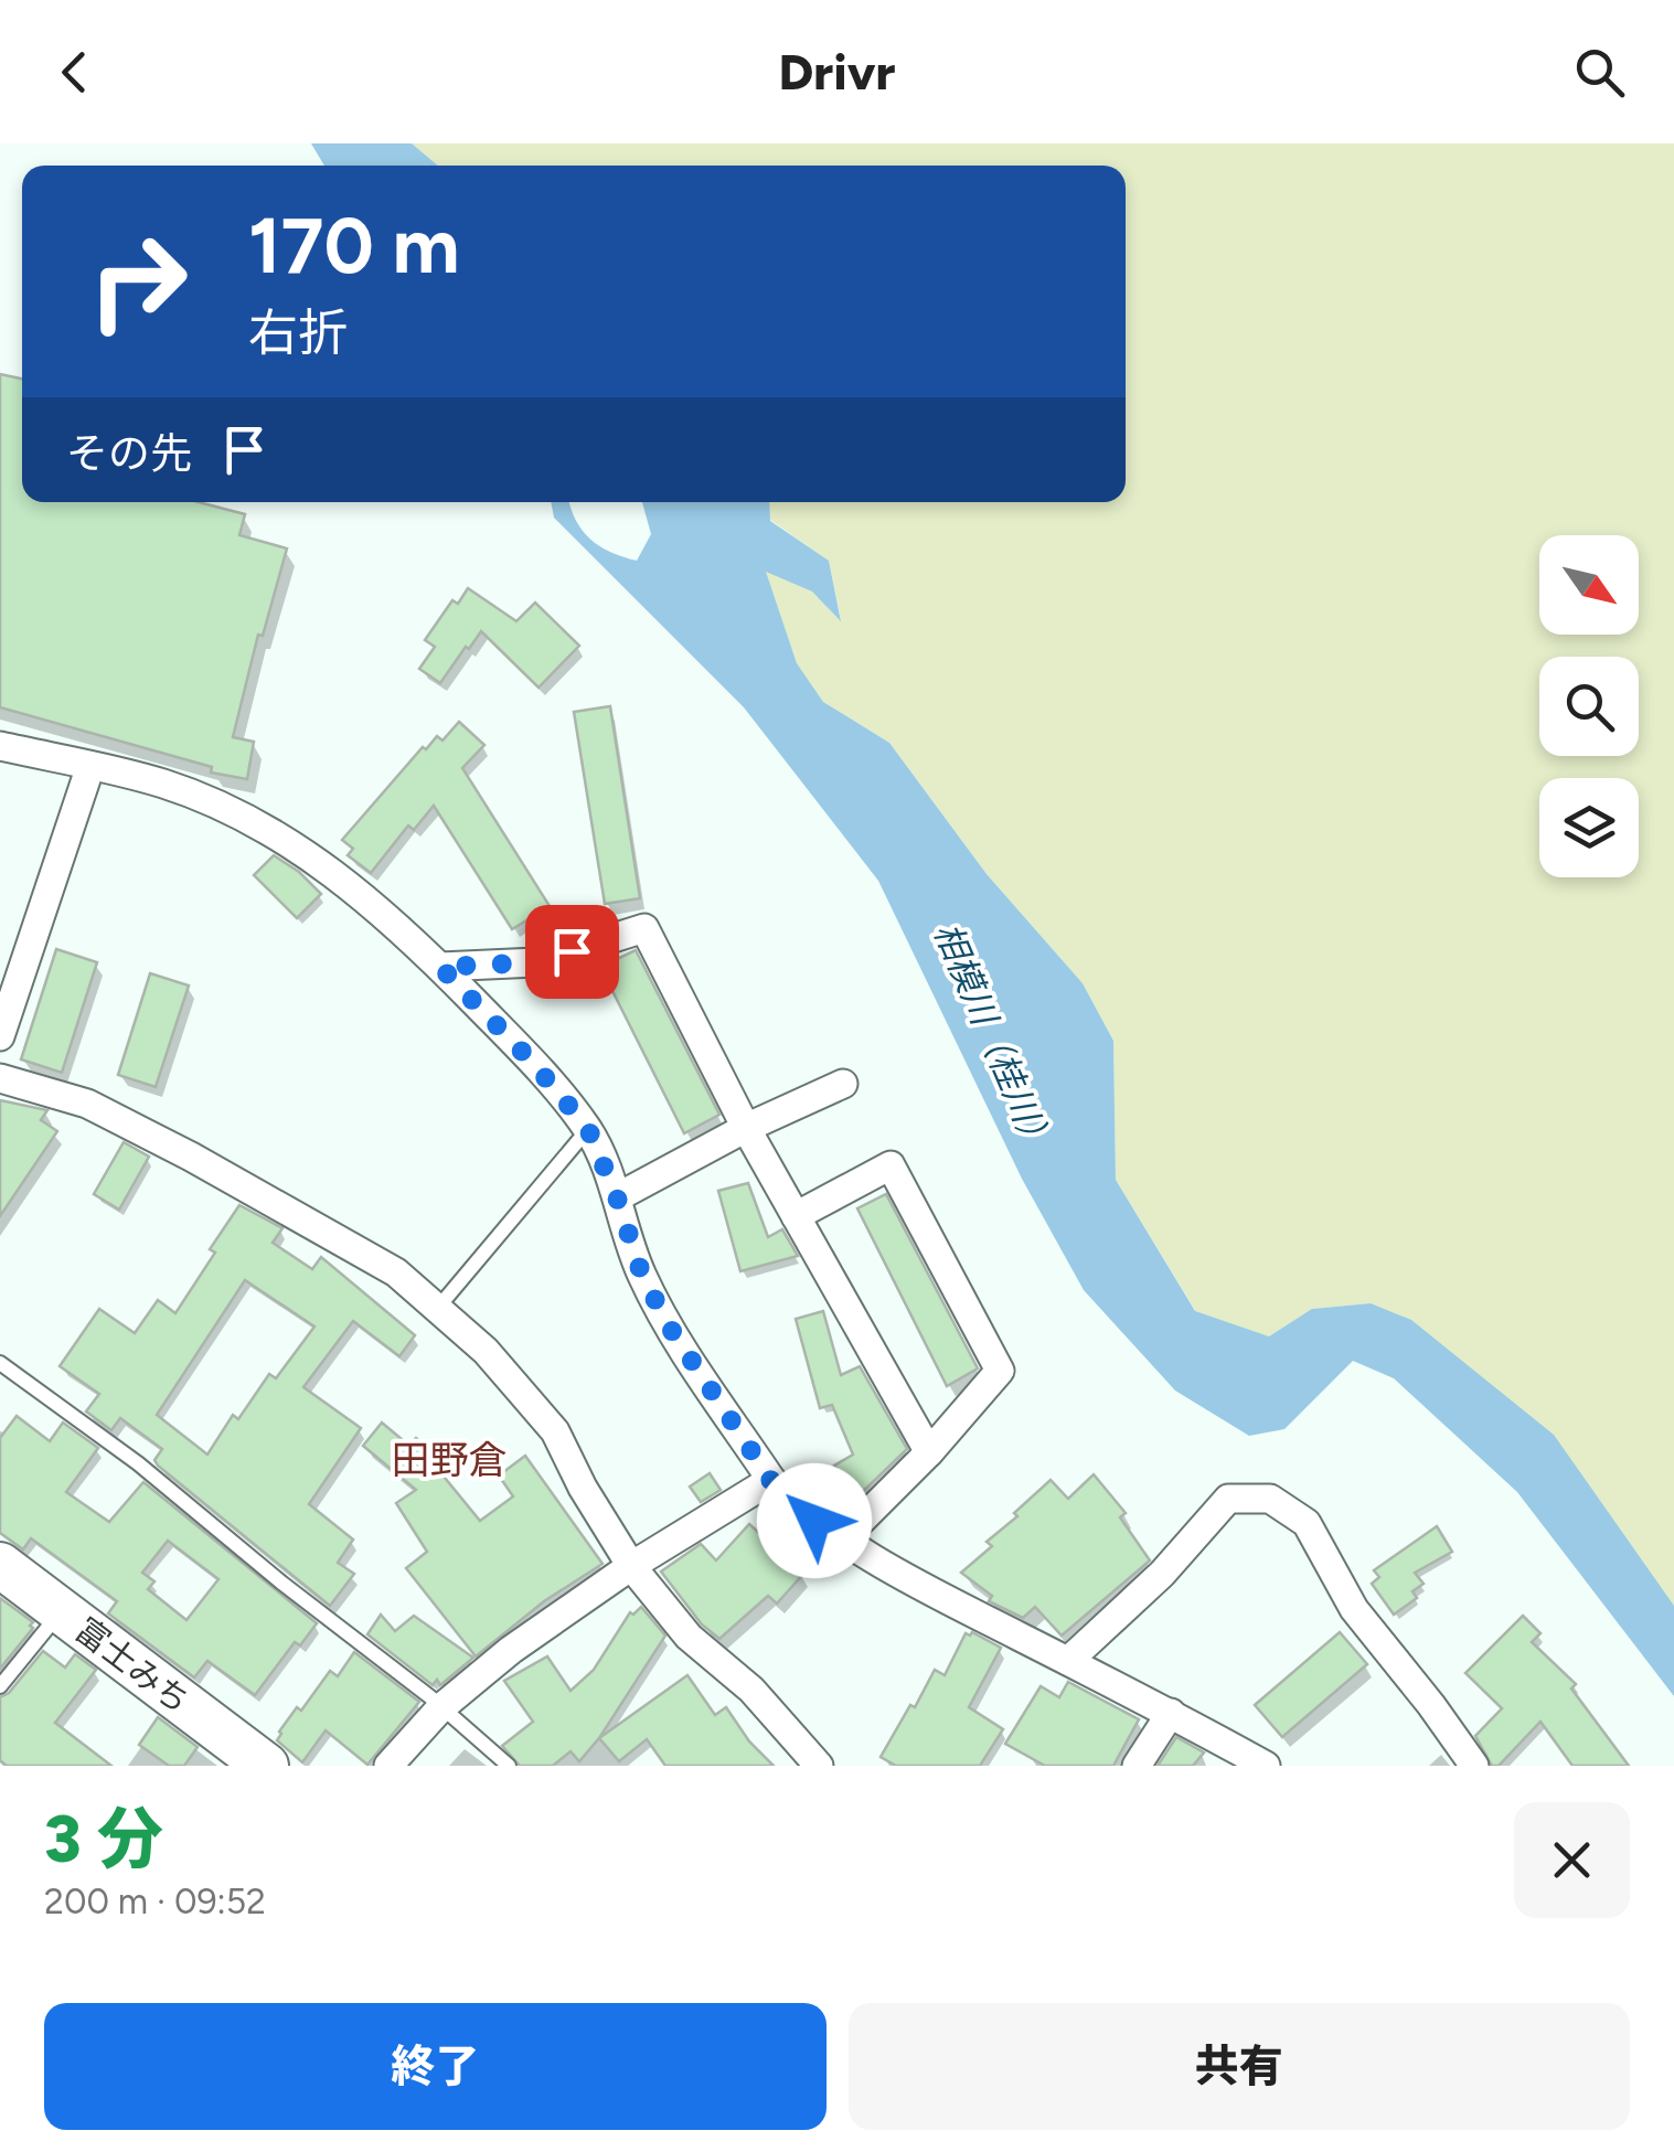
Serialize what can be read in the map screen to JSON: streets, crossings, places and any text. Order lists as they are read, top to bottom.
{
  "streets": {
    "highway": ["富士みち"]
  },
  "districts": ["田野倉"],
  "water": ["相模川（桂川）"],
  "north": "bottom right",
  "page": {
    "header": "Drivr",
    "turn": ["170 m", "右折"],
    "then": "その先",
    "heading": ["3 分", "200 m · 09:52"],
    "buttons": ["終了", "共有"]
  }
}
